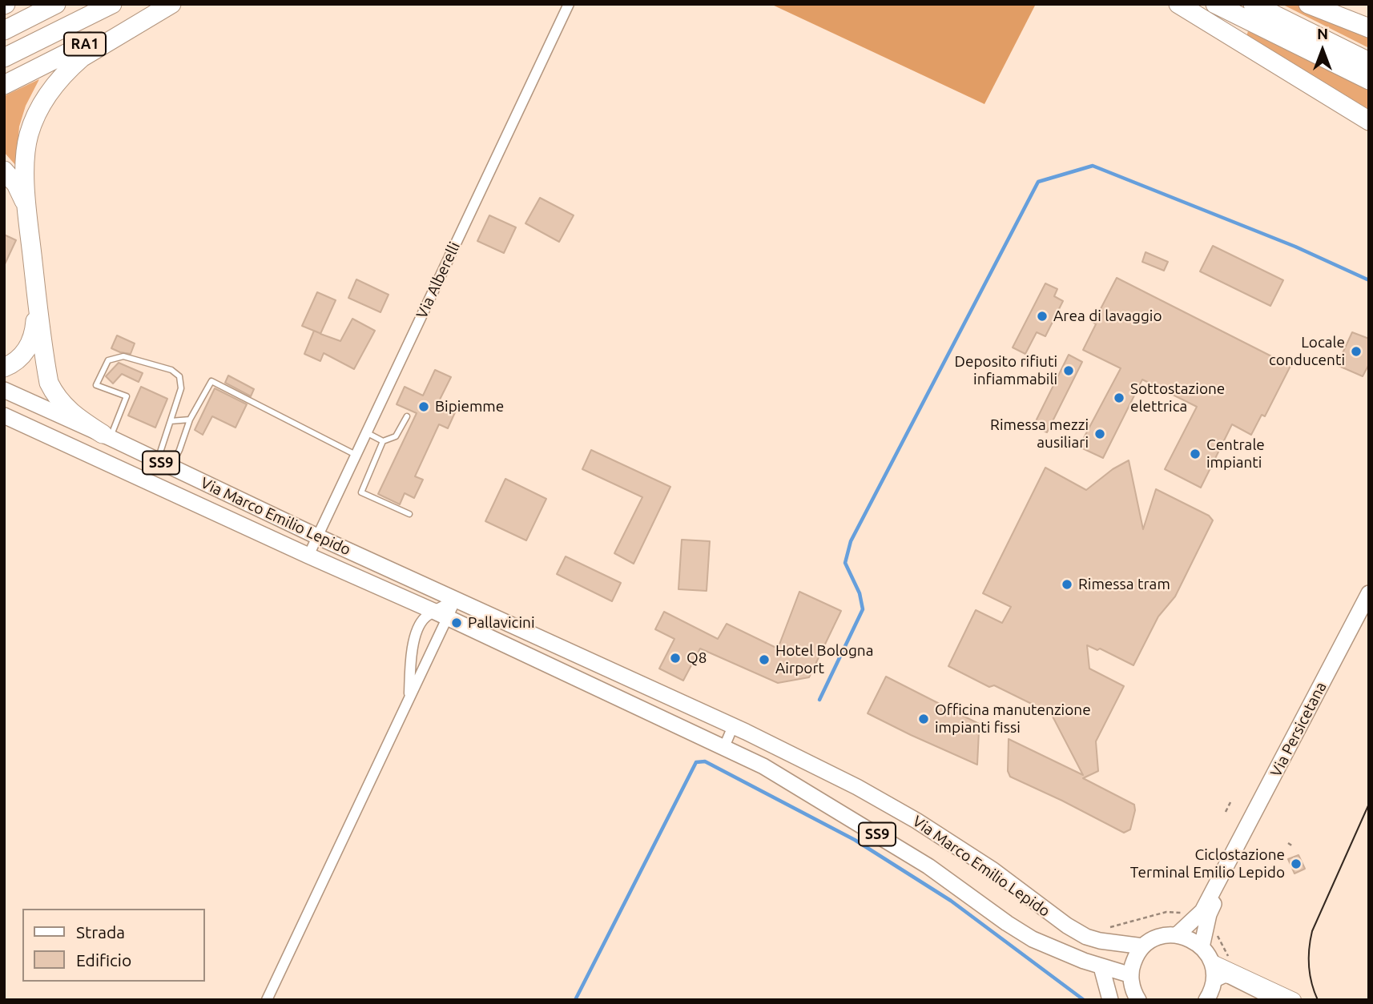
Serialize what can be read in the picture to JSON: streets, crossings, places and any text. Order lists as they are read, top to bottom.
{
  "streets": {
    "highway": ["RA1"],
    "main road": ["SS9", "Via Marco Emilio Lepido", "Via Persicetana"],
    "street": ["Via Alberelli"]
  },
  "crossings": [
    ["Via Alberelli", "Via Marco Emilio Lepido"]
  ],
  "places": [
    "Area di lavaggio",
    "Locale conducenti",
    "Deposito rifiuti infiammabili",
    "Sottostazione elettrica",
    "Bipiemme",
    "Rimessa mezzi ausiliari",
    "Centrale impianti",
    "Rimessa tram",
    "Pallavicini",
    "Q8",
    "Hotel Bologna Airport",
    "Officina manutenzione impianti fissi",
    "Ciclostazione Terminal Emilio Lepido"
  ],
  "legend": ["Strada", "Edificio"],
  "north": "top"
}
